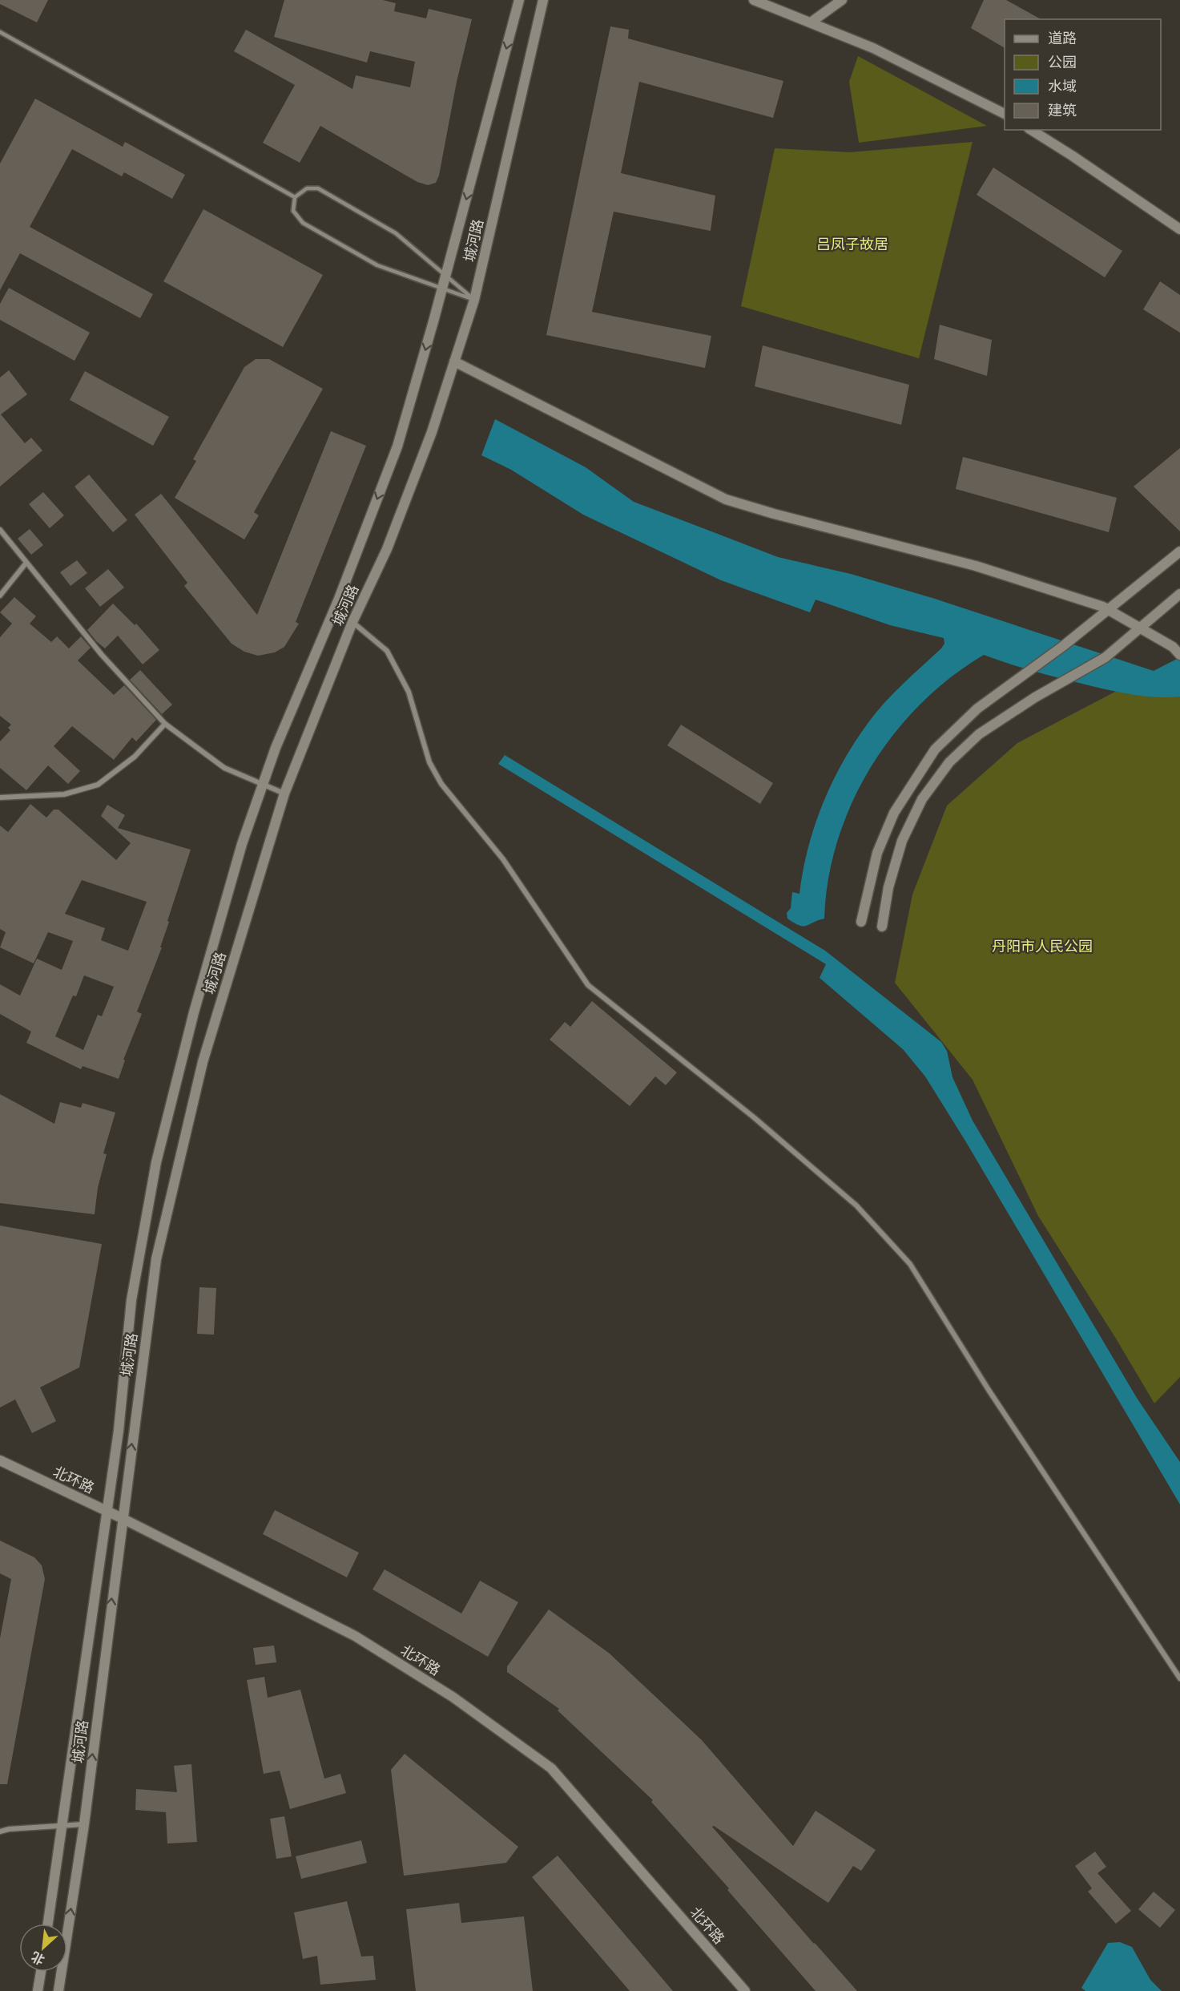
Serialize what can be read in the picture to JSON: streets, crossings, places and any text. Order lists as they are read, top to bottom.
{
  "streets": {
    "main road": ["城河路", "北环路"]
  },
  "crossings": [
    ["城河路", "北环路"]
  ],
  "parks": ["吕凤子故居", "丹阳市人民公园"],
  "legend": [
    "道路",
    "公园",
    "水域",
    "建筑"
  ],
  "north": "bottom left"
}
